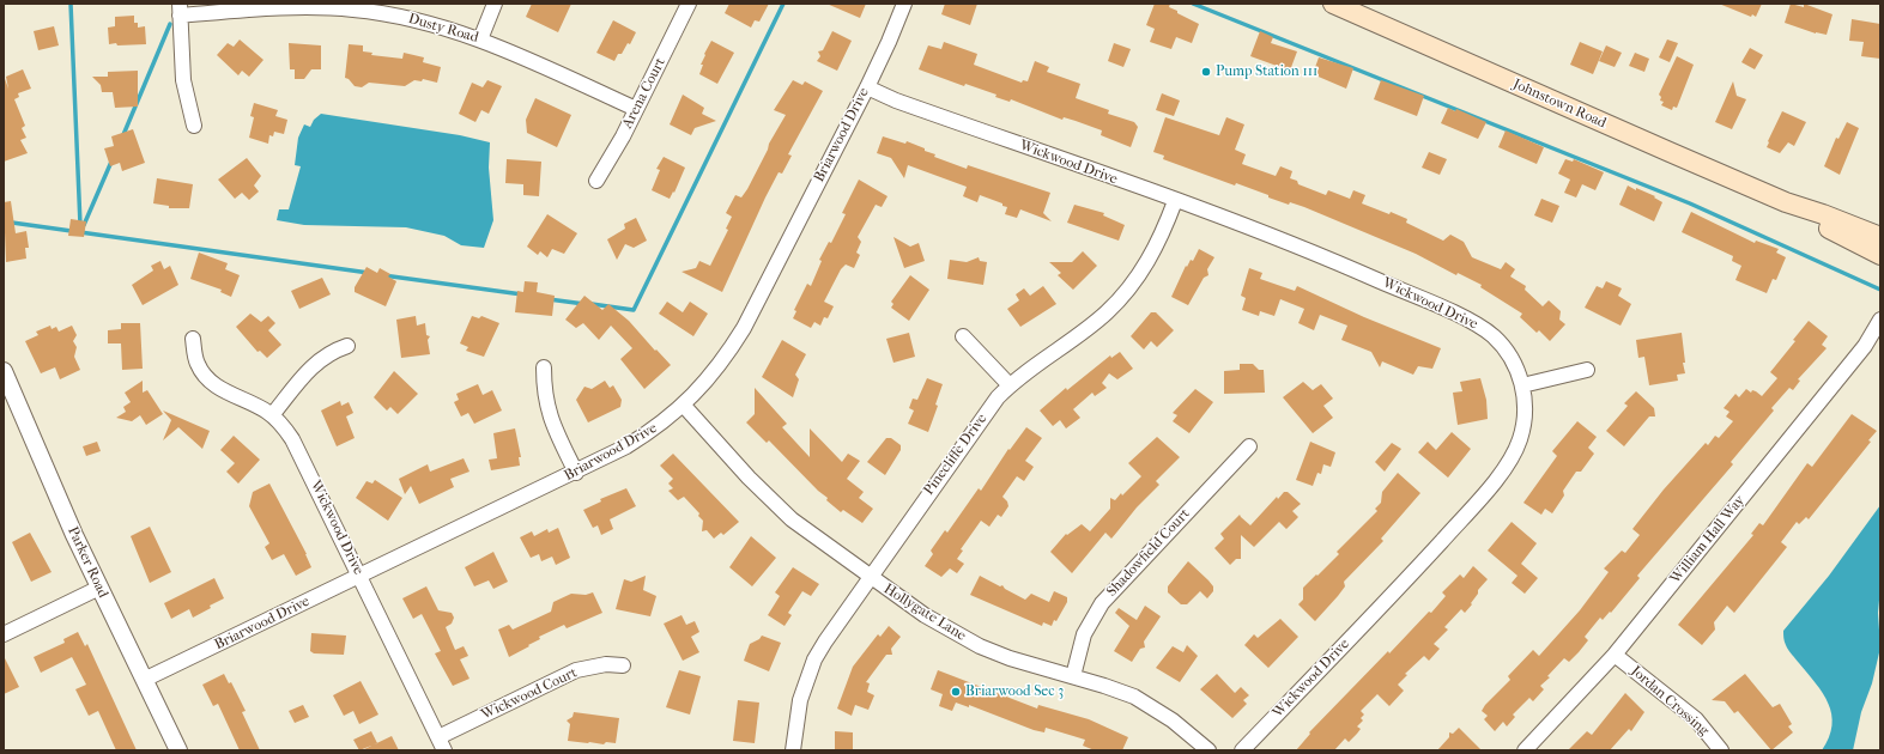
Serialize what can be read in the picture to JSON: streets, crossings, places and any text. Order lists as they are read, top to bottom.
{
  "streets": {
    "main road": ["Johnstown Road"],
    "street": [
      "Dusty Road",
      "Arena Court",
      "Briarwood Drive",
      "Wickwood Drive",
      "Pinecliffe Drive",
      "William Hall Way",
      "Shadowfield Court",
      "Parker Road",
      "Hollygate Lane",
      "Wickwood Court",
      "Jordan Crossing"
    ]
  },
  "crossings": [
    ["Dusty Road", "Arena Court"],
    ["Briarwood Drive", "Wickwood Drive"],
    ["Briarwood Drive", "Parker Road"],
    ["Briarwood Drive", "Hollygate Lane"],
    ["Wickwood Drive", "Pinecliffe Drive"],
    ["Wickwood Drive", "Wickwood Court"],
    ["Pinecliffe Drive", "Hollygate Lane"],
    ["William Hall Way", "Jordan Crossing"],
    ["Shadowfield Court", "Hollygate Lane"]
  ],
  "places": ["Pump Station 111", "Briarwood Sec 3"]
}
